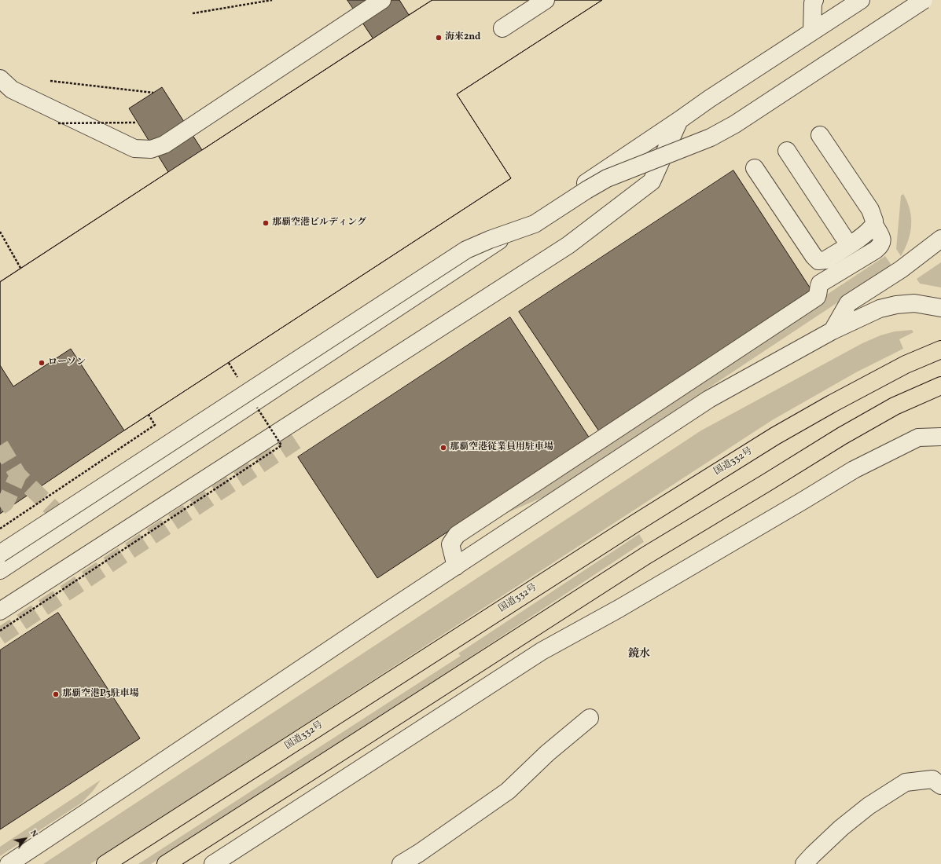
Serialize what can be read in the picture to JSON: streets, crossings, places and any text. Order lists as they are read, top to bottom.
{
  "streets": {
    "highway": ["国道332号"]
  },
  "districts": ["鏡水"],
  "places": [
    "海來2nd",
    "那覇空港ビルディング",
    "ローソン",
    "那覇空港従業員用駐車場",
    "那覇空港P3駐車場"
  ],
  "north": "top right"
}
